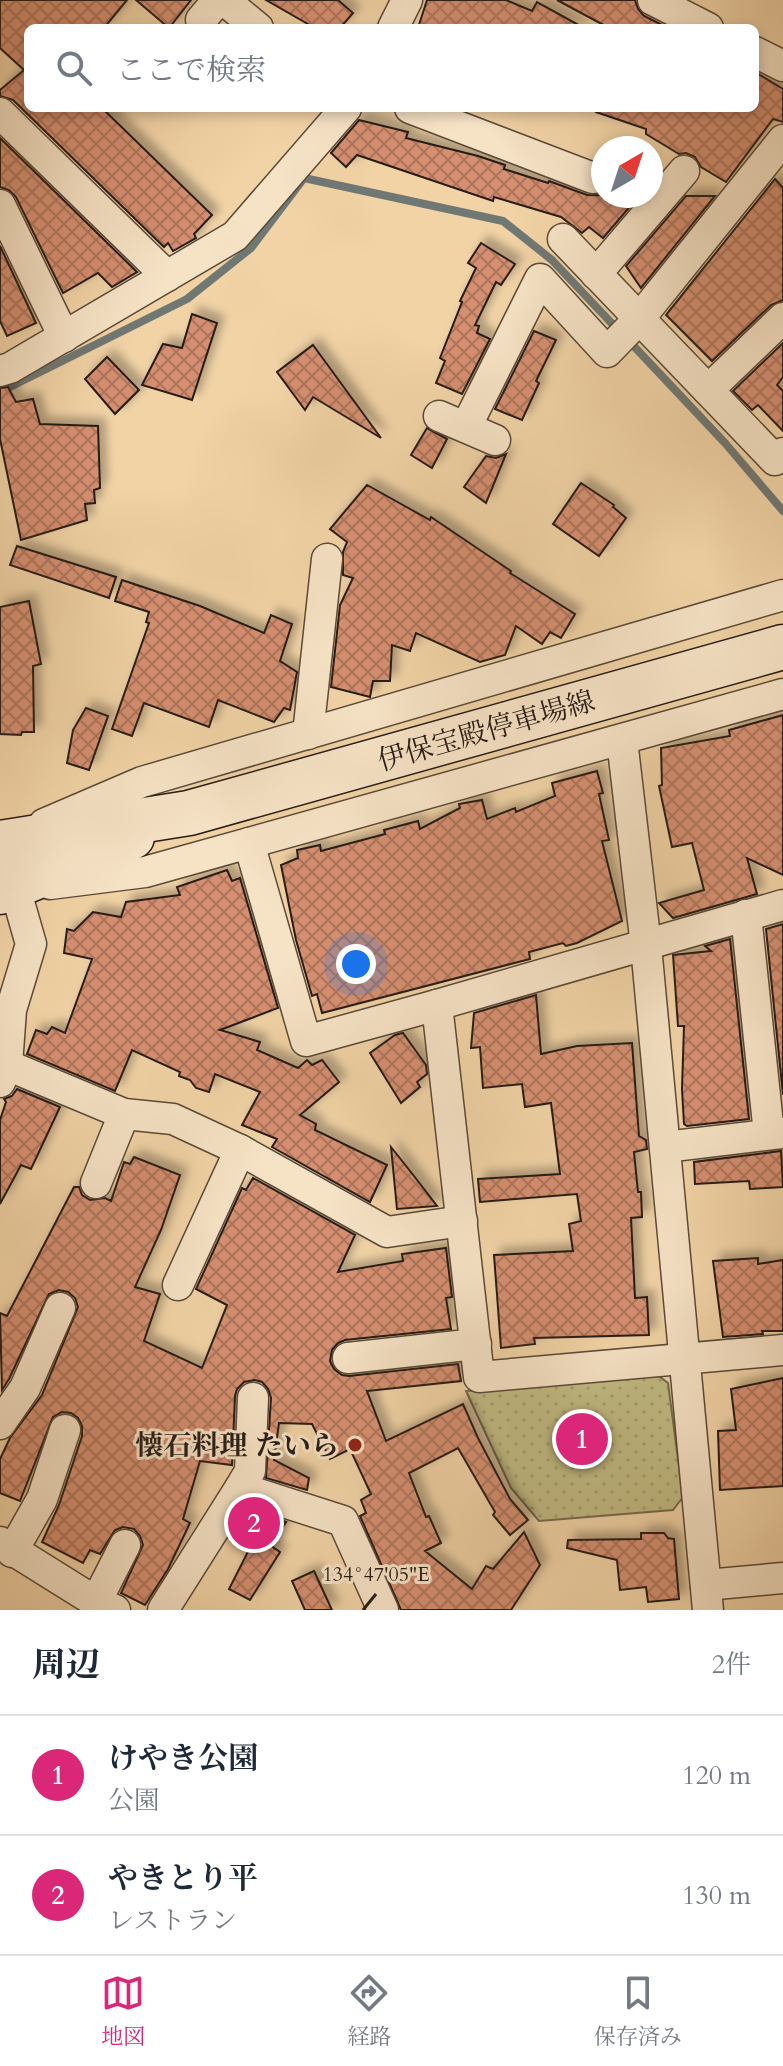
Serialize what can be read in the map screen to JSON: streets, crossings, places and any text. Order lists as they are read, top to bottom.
{
  "streets": {
    "main road": ["伊保宝殿停車場線"]
  },
  "places": ["懐石料理 たいら"],
  "north": "top right",
  "page": {
    "search": "ここで検索",
    "pins": ["1", "2"],
    "heading": ["周辺", "2件"],
    "list": [
      {
        "mark": "1",
        "name": "けやき公園",
        "note": "公園",
        "value": "120 m"
      },
      {
        "mark": "2",
        "name": "やきとり平",
        "note": "レストラン",
        "value": "130 m"
      }
    ],
    "nav": ["地図", "経路", "保存済み"]
  },
  "coordinates": ["134°47'05\"E"]
}
